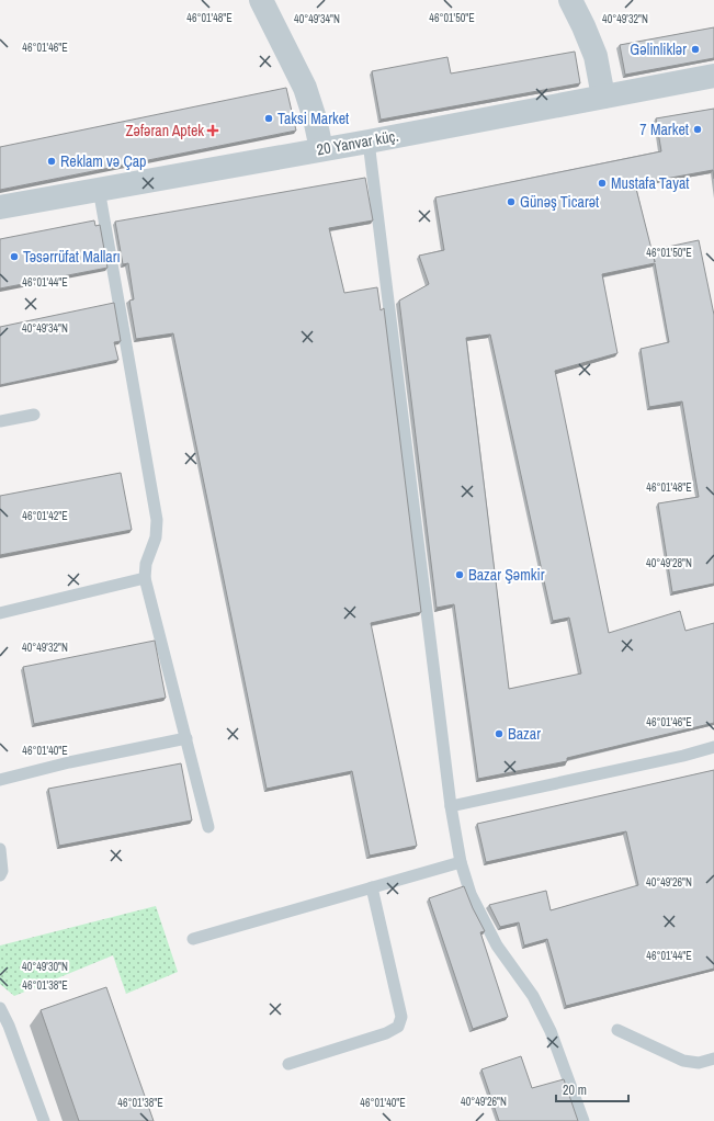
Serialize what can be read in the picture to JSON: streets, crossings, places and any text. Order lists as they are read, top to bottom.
{
  "streets": {
    "street": ["20 Yanvar küç."]
  },
  "places": {
    "other": [
      "Gəlinliklər",
      "Taksi Market",
      "7 Market",
      "Reklam və Çap",
      "Mustafa Tayat",
      "Günəş Ticarət",
      "Təsərrüfat Malları",
      "Bazar Şəmkir",
      "Bazar"
    ],
    "health": ["Zəfəran Aptek"]
  },
  "scale_bar": "20 m",
  "coordinates": [
    "46°01'48\"E",
    "46°01'50\"E",
    "40°49'34\"N",
    "40°49'32\"N",
    "46°01'46\"E",
    "46°01'44\"E",
    "46°01'42\"E",
    "40°49'28\"N",
    "46°01'40\"E",
    "40°49'26\"N",
    "40°49'30\"N",
    "46°01'38\"E"
  ]
}
